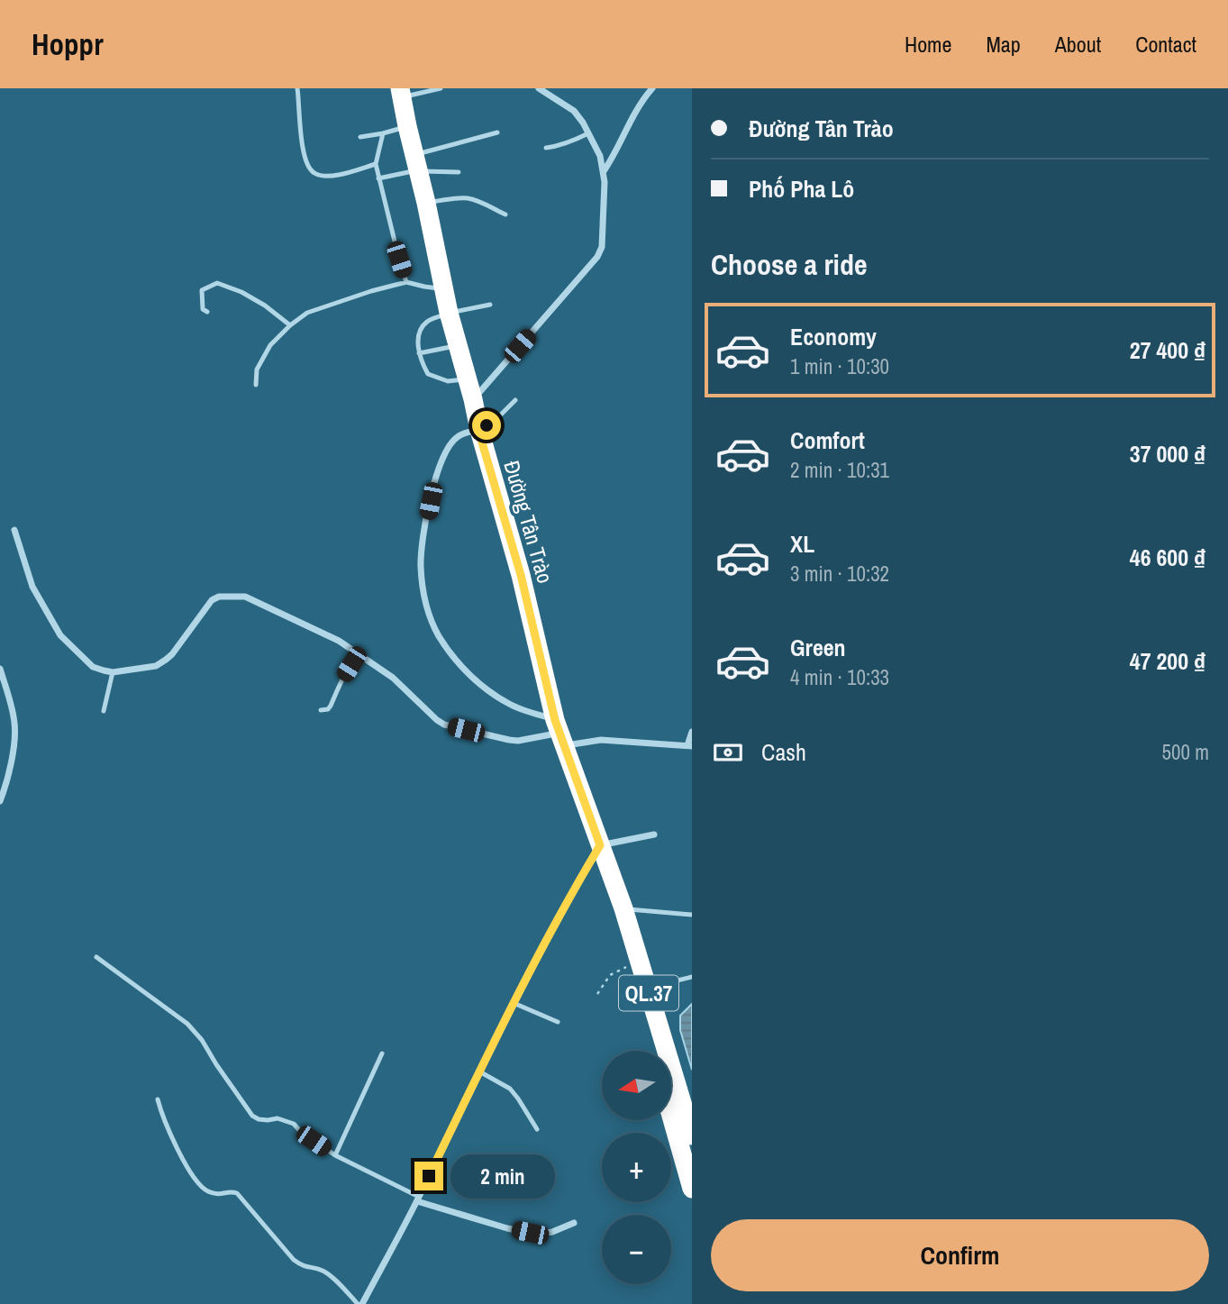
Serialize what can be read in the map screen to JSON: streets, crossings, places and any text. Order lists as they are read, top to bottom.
{
  "streets": {
    "highway": ["Đường Tân Trào", "QL.37"]
  },
  "north": "left",
  "page": {
    "header": "Hoppr",
    "nav": [
      "Home",
      "Map",
      "About",
      "Contact"
    ],
    "banner": ["Đường Tân Trào", "Phố Pha Lô"],
    "heading": "Choose a ride",
    "list": [
      {
        "name": "Economy",
        "note": "1 min · 10:30",
        "value": "27 400 ₫"
      },
      {
        "name": "Comfort",
        "note": "2 min · 10:31",
        "value": "37 000 ₫"
      },
      {
        "name": "XL",
        "note": "3 min · 10:32",
        "value": "46 600 ₫"
      },
      {
        "name": "Green",
        "note": "4 min · 10:33",
        "value": "47 200 ₫"
      }
    ],
    "pay": ["Cash", "500 m"],
    "map_buttons": ["+", "−"],
    "bubble": "2 min",
    "buttons": "Confirm"
  }
}
